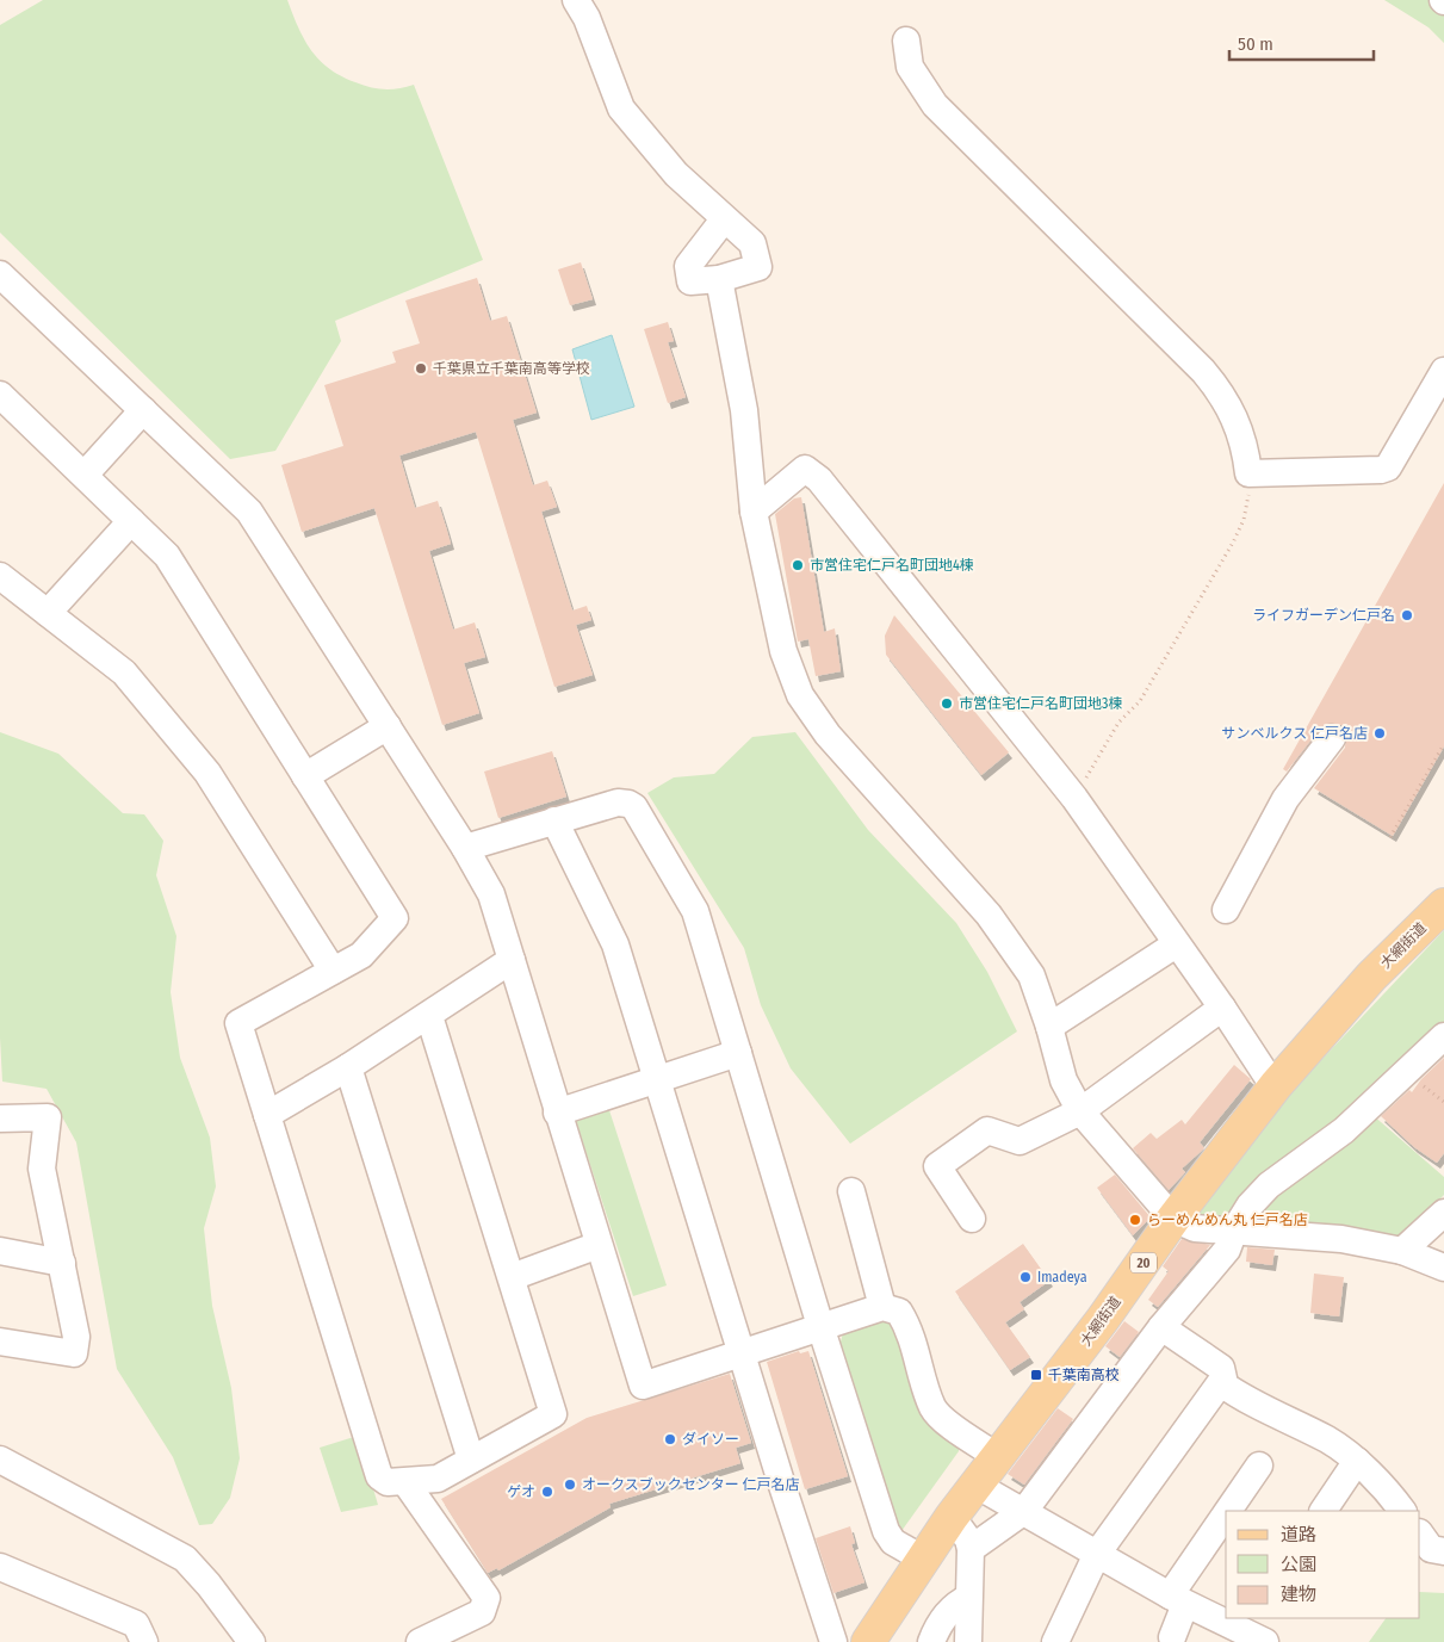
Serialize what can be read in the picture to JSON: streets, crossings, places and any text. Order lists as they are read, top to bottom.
{
  "streets": {
    "main road": ["大網街道", "20"]
  },
  "places": {
    "other": [
      "千葉県立千葉南高等学校",
      "市営住宅仁戸名町団地4棟",
      "ライフガーデン仁戸名",
      "市営住宅仁戸名町団地3棟",
      "サンベルクス 仁戸名店",
      "らーめんめん丸 仁戸名店",
      "Imadeya",
      "ダイソー",
      "オークスブックセンター 仁戸名店",
      "ゲオ"
    ],
    "transit": ["千葉南高校"]
  },
  "legend": ["道路", "公園", "建物"],
  "scale_bar": "50 m"
}
